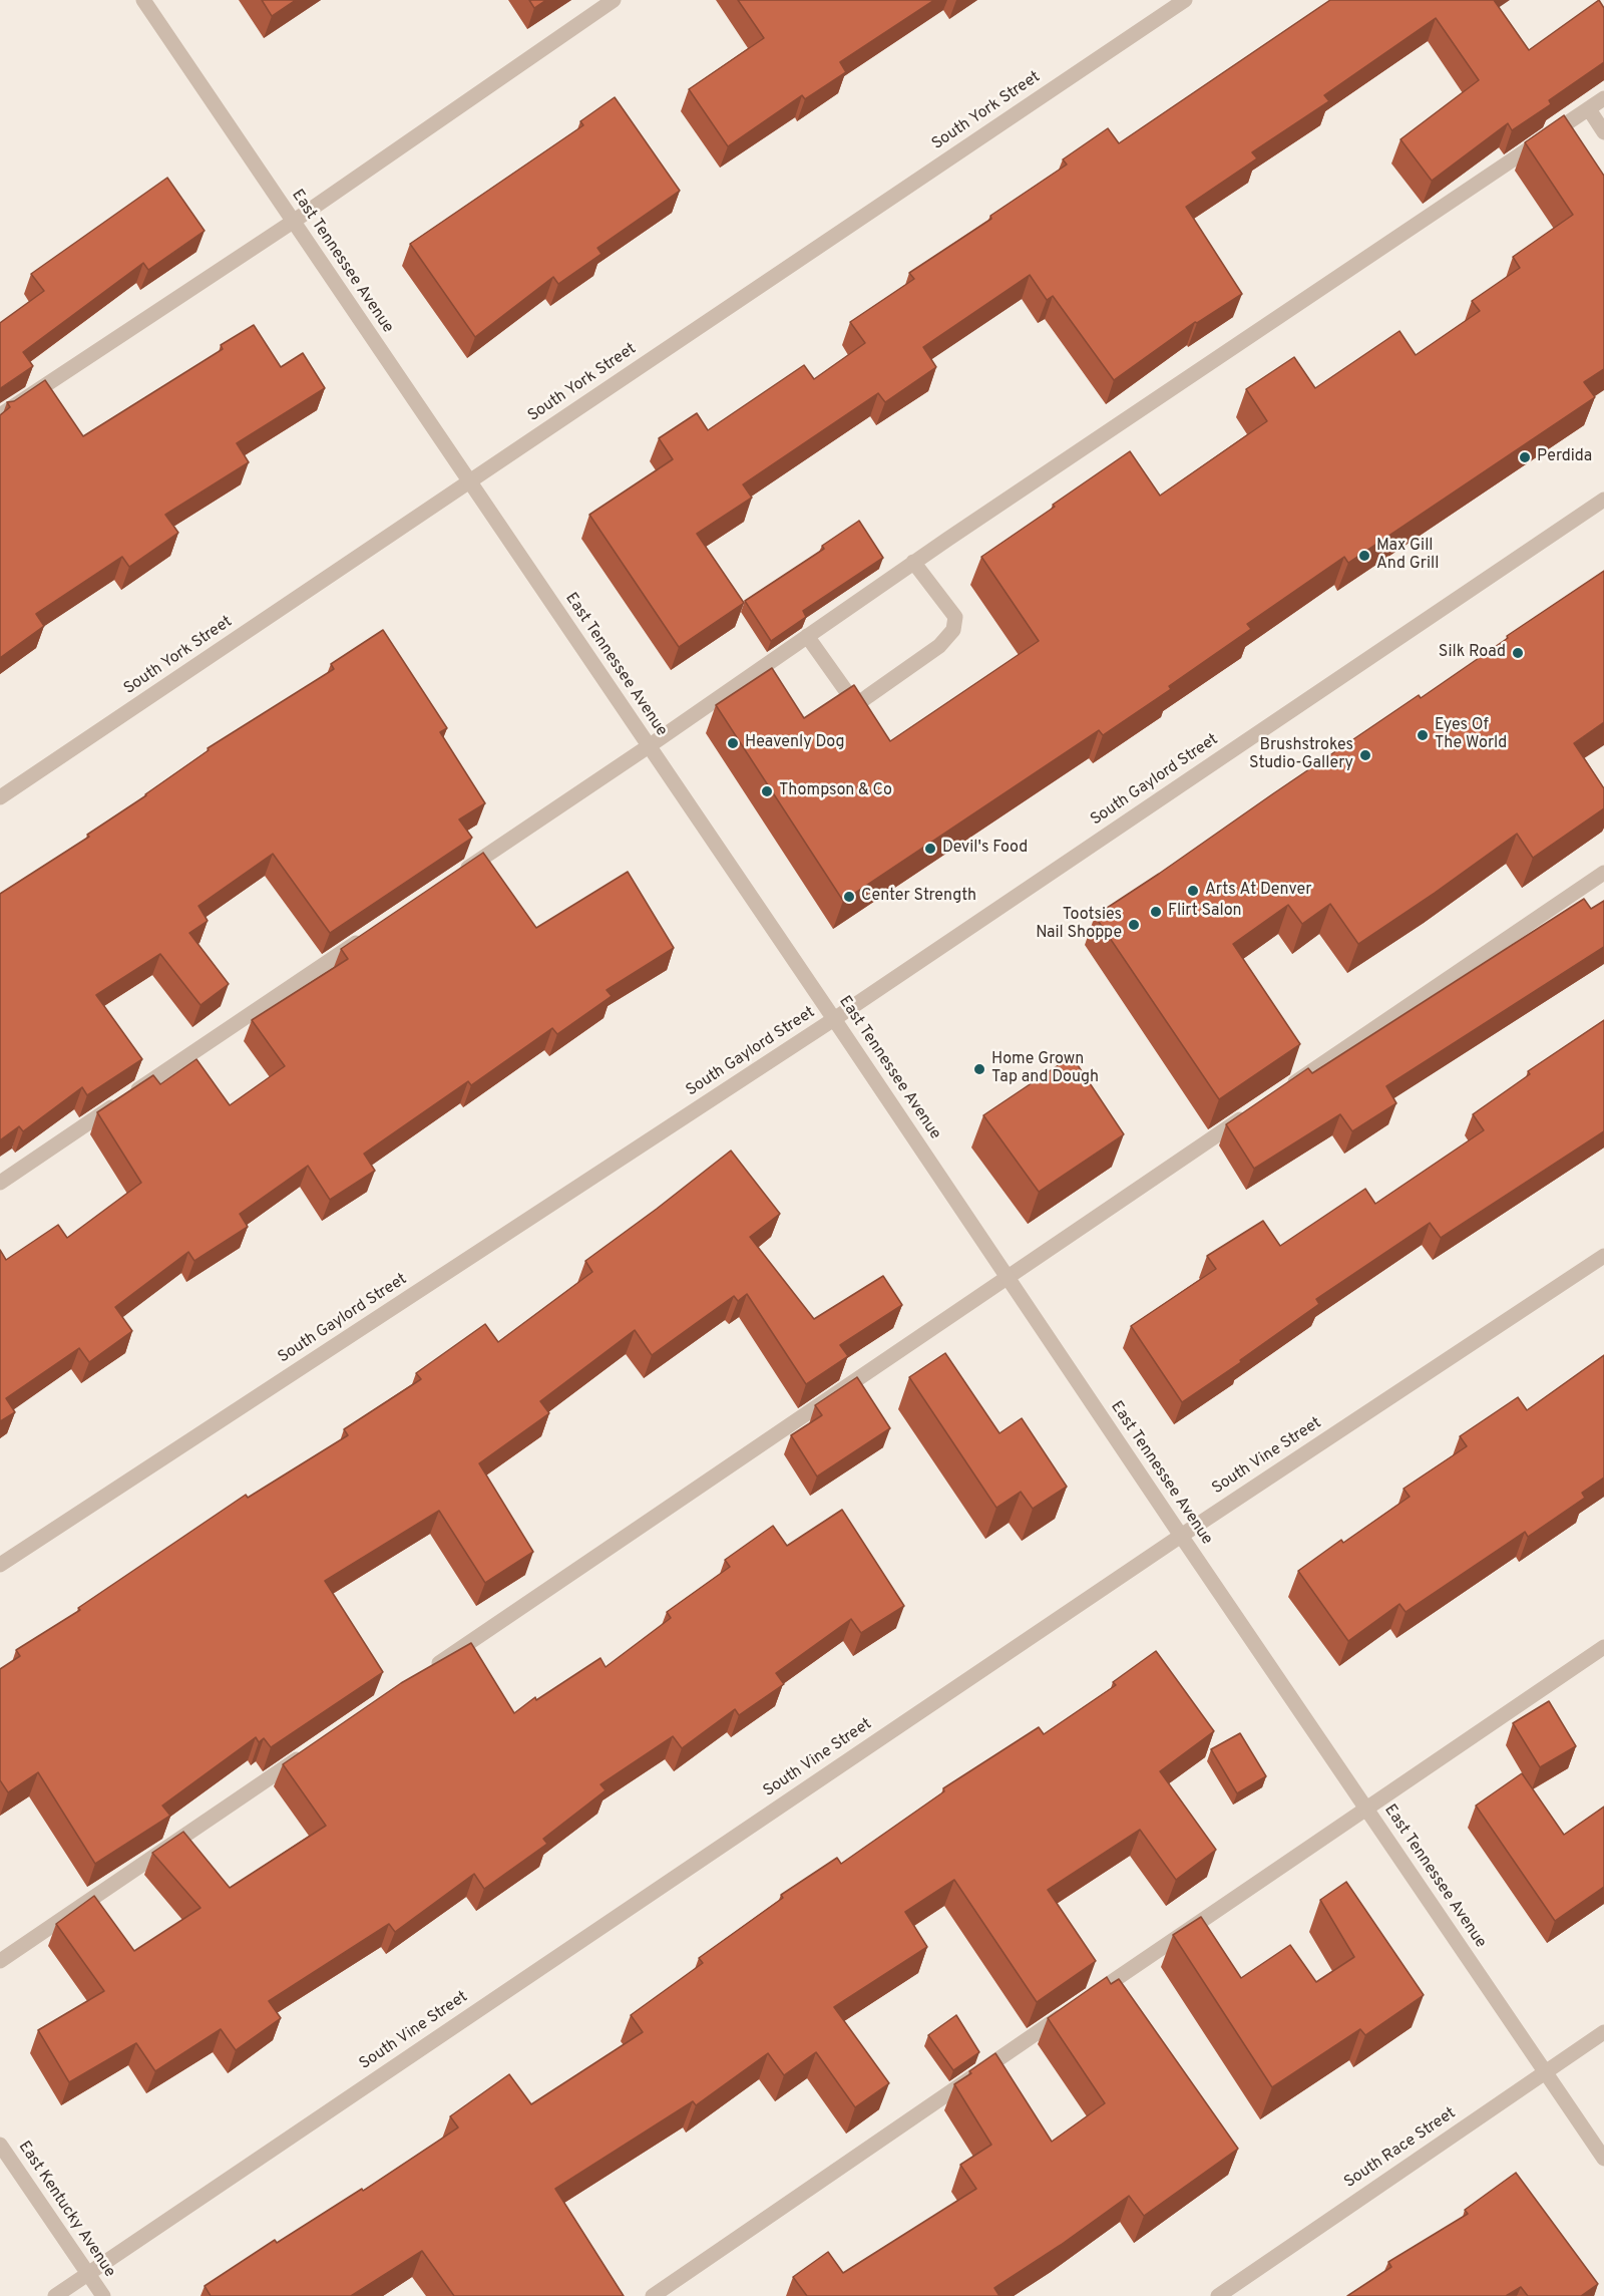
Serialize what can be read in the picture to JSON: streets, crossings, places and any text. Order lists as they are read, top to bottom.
{
  "streets": {
    "street": [
      "South York Street",
      "East Tennessee Avenue",
      "South Gaylord Street",
      "South Vine Street",
      "South Race Street",
      "East Kentucky Avenue"
    ]
  },
  "crossings": [
    ["South York Street", "East Tennessee Avenue"],
    ["East Tennessee Avenue", "South Gaylord Street"],
    ["East Tennessee Avenue", "South Vine Street"],
    ["East Tennessee Avenue", "South Race Street"],
    ["South Vine Street", "East Kentucky Avenue"]
  ],
  "places": [
    "Perdida",
    "Max Gill And Grill",
    "Silk Road",
    "Eyes Of The World",
    "Heavenly Dog",
    "Brushstrokes Studio-Gallery",
    "Thompson & Co",
    "Devil's Food",
    "Arts At Denver",
    "Center Strength",
    "Flirt Salon",
    "Tootsies Nail Shoppe",
    "Home Grown Tap and Dough"
  ]
}
